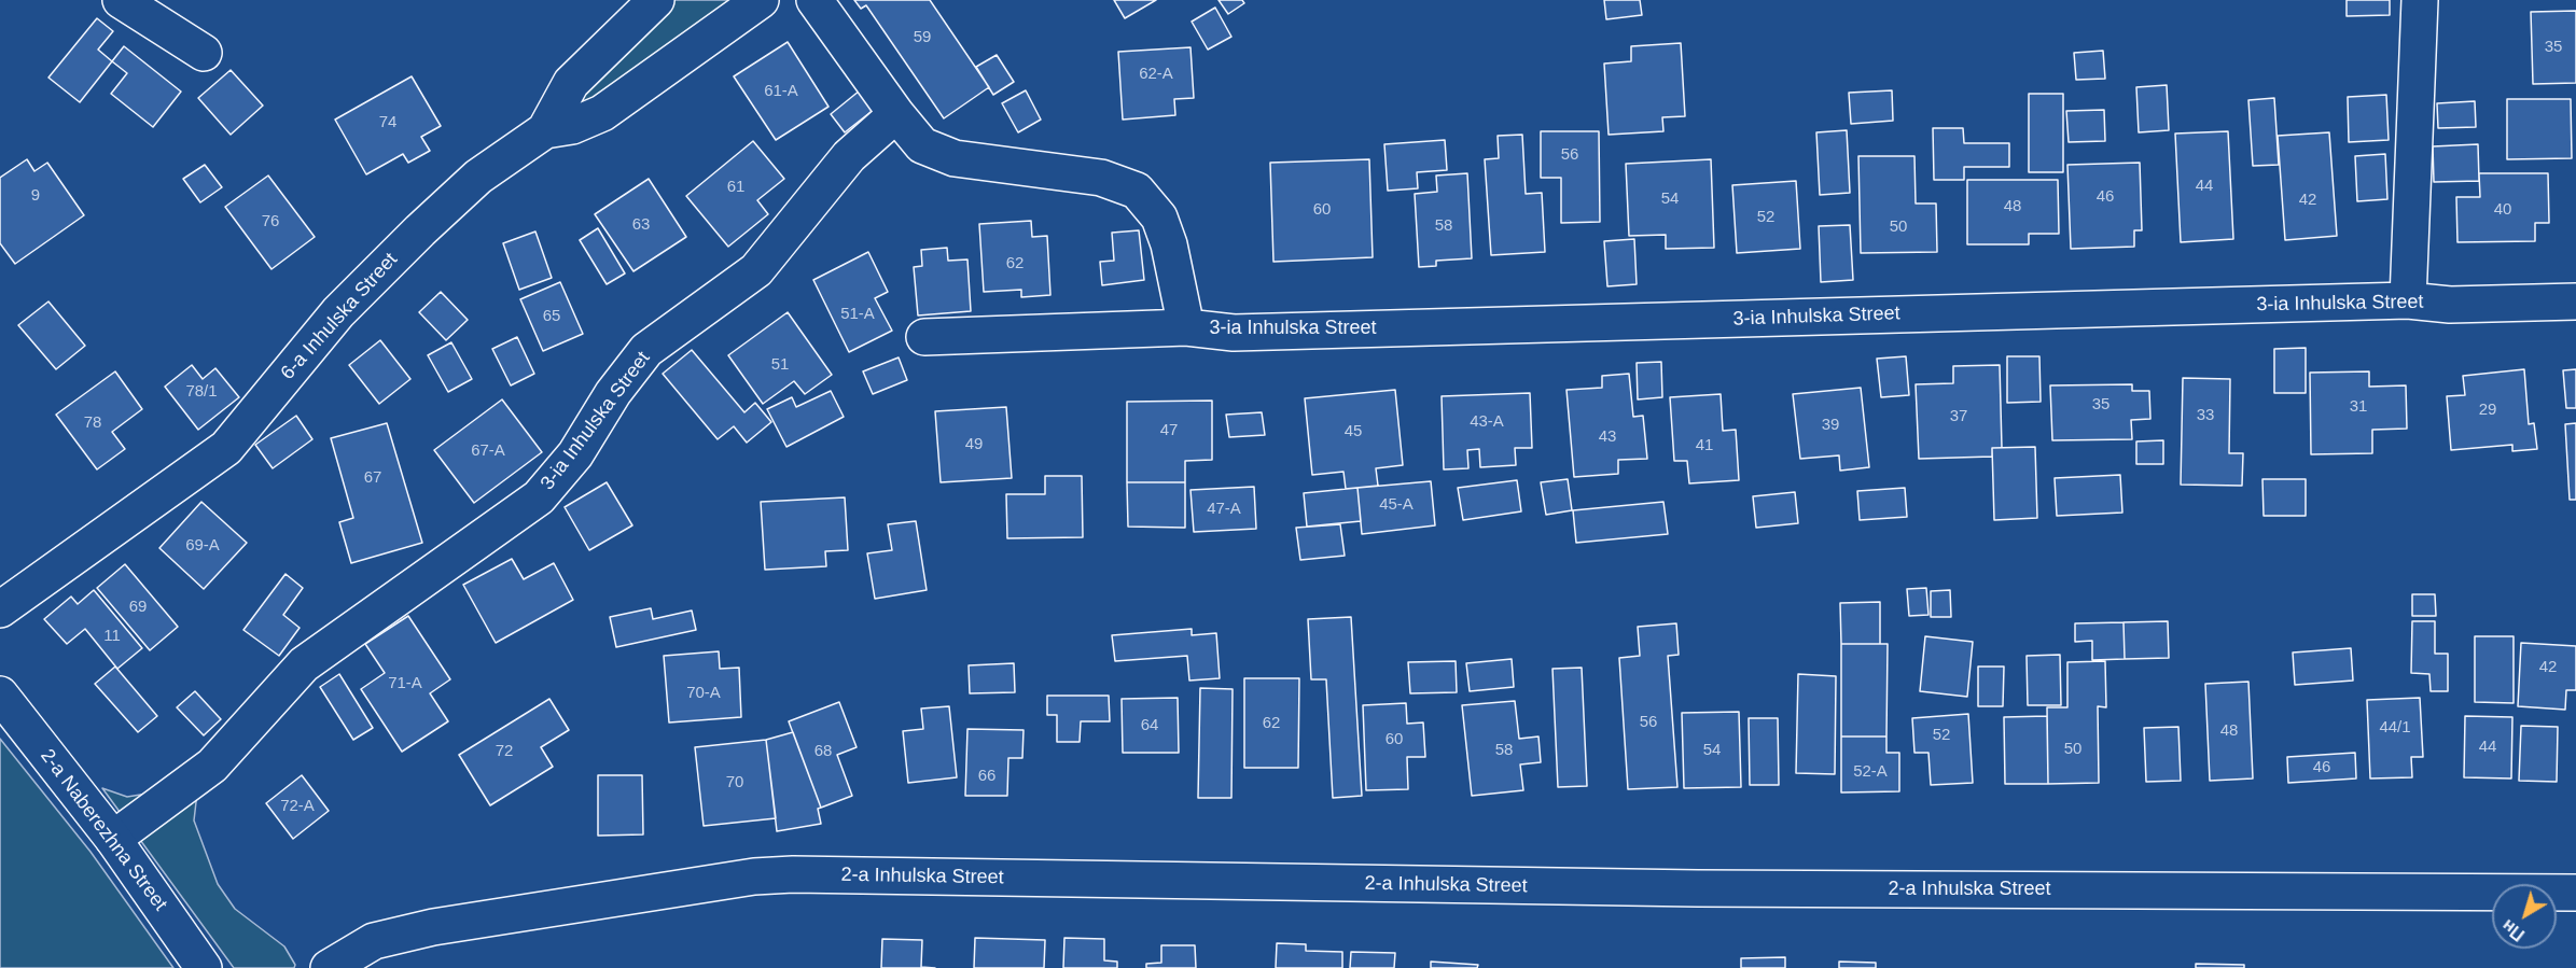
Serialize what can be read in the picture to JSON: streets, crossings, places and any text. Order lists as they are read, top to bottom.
{
  "streets": {
    "street": [
      "3-ia Inhulska Street",
      "6-a Inhulska Street",
      "2-a Naberezhna Street",
      "2-a Inhulska Street"
    ]
  },
  "crossings": [
    ["3-ia Inhulska Street", "2-a Naberezhna Street"]
  ],
  "house_numbers": [
    "59",
    "35",
    "62-А",
    "61-А",
    "74",
    "56",
    "44",
    "61",
    "9",
    "46",
    "54",
    "42",
    "48",
    "60",
    "40",
    "52",
    "76",
    "63",
    "58",
    "50",
    "62",
    "51-А",
    "65",
    "51",
    "78/1",
    "35",
    "31",
    "29",
    "33",
    "37",
    "43-А",
    "78",
    "39",
    "47",
    "45",
    "43",
    "49",
    "41",
    "67-А",
    "67",
    "45-А",
    "47-А",
    "69-А",
    "69",
    "11",
    "42",
    "71-А",
    "70-А",
    "56",
    "62",
    "64",
    "44/1",
    "48",
    "52",
    "60",
    "44",
    "50",
    "58",
    "54",
    "72",
    "68",
    "46",
    "52-А",
    "66",
    "70",
    "72-А"
  ],
  "north": "bottom left"
}
